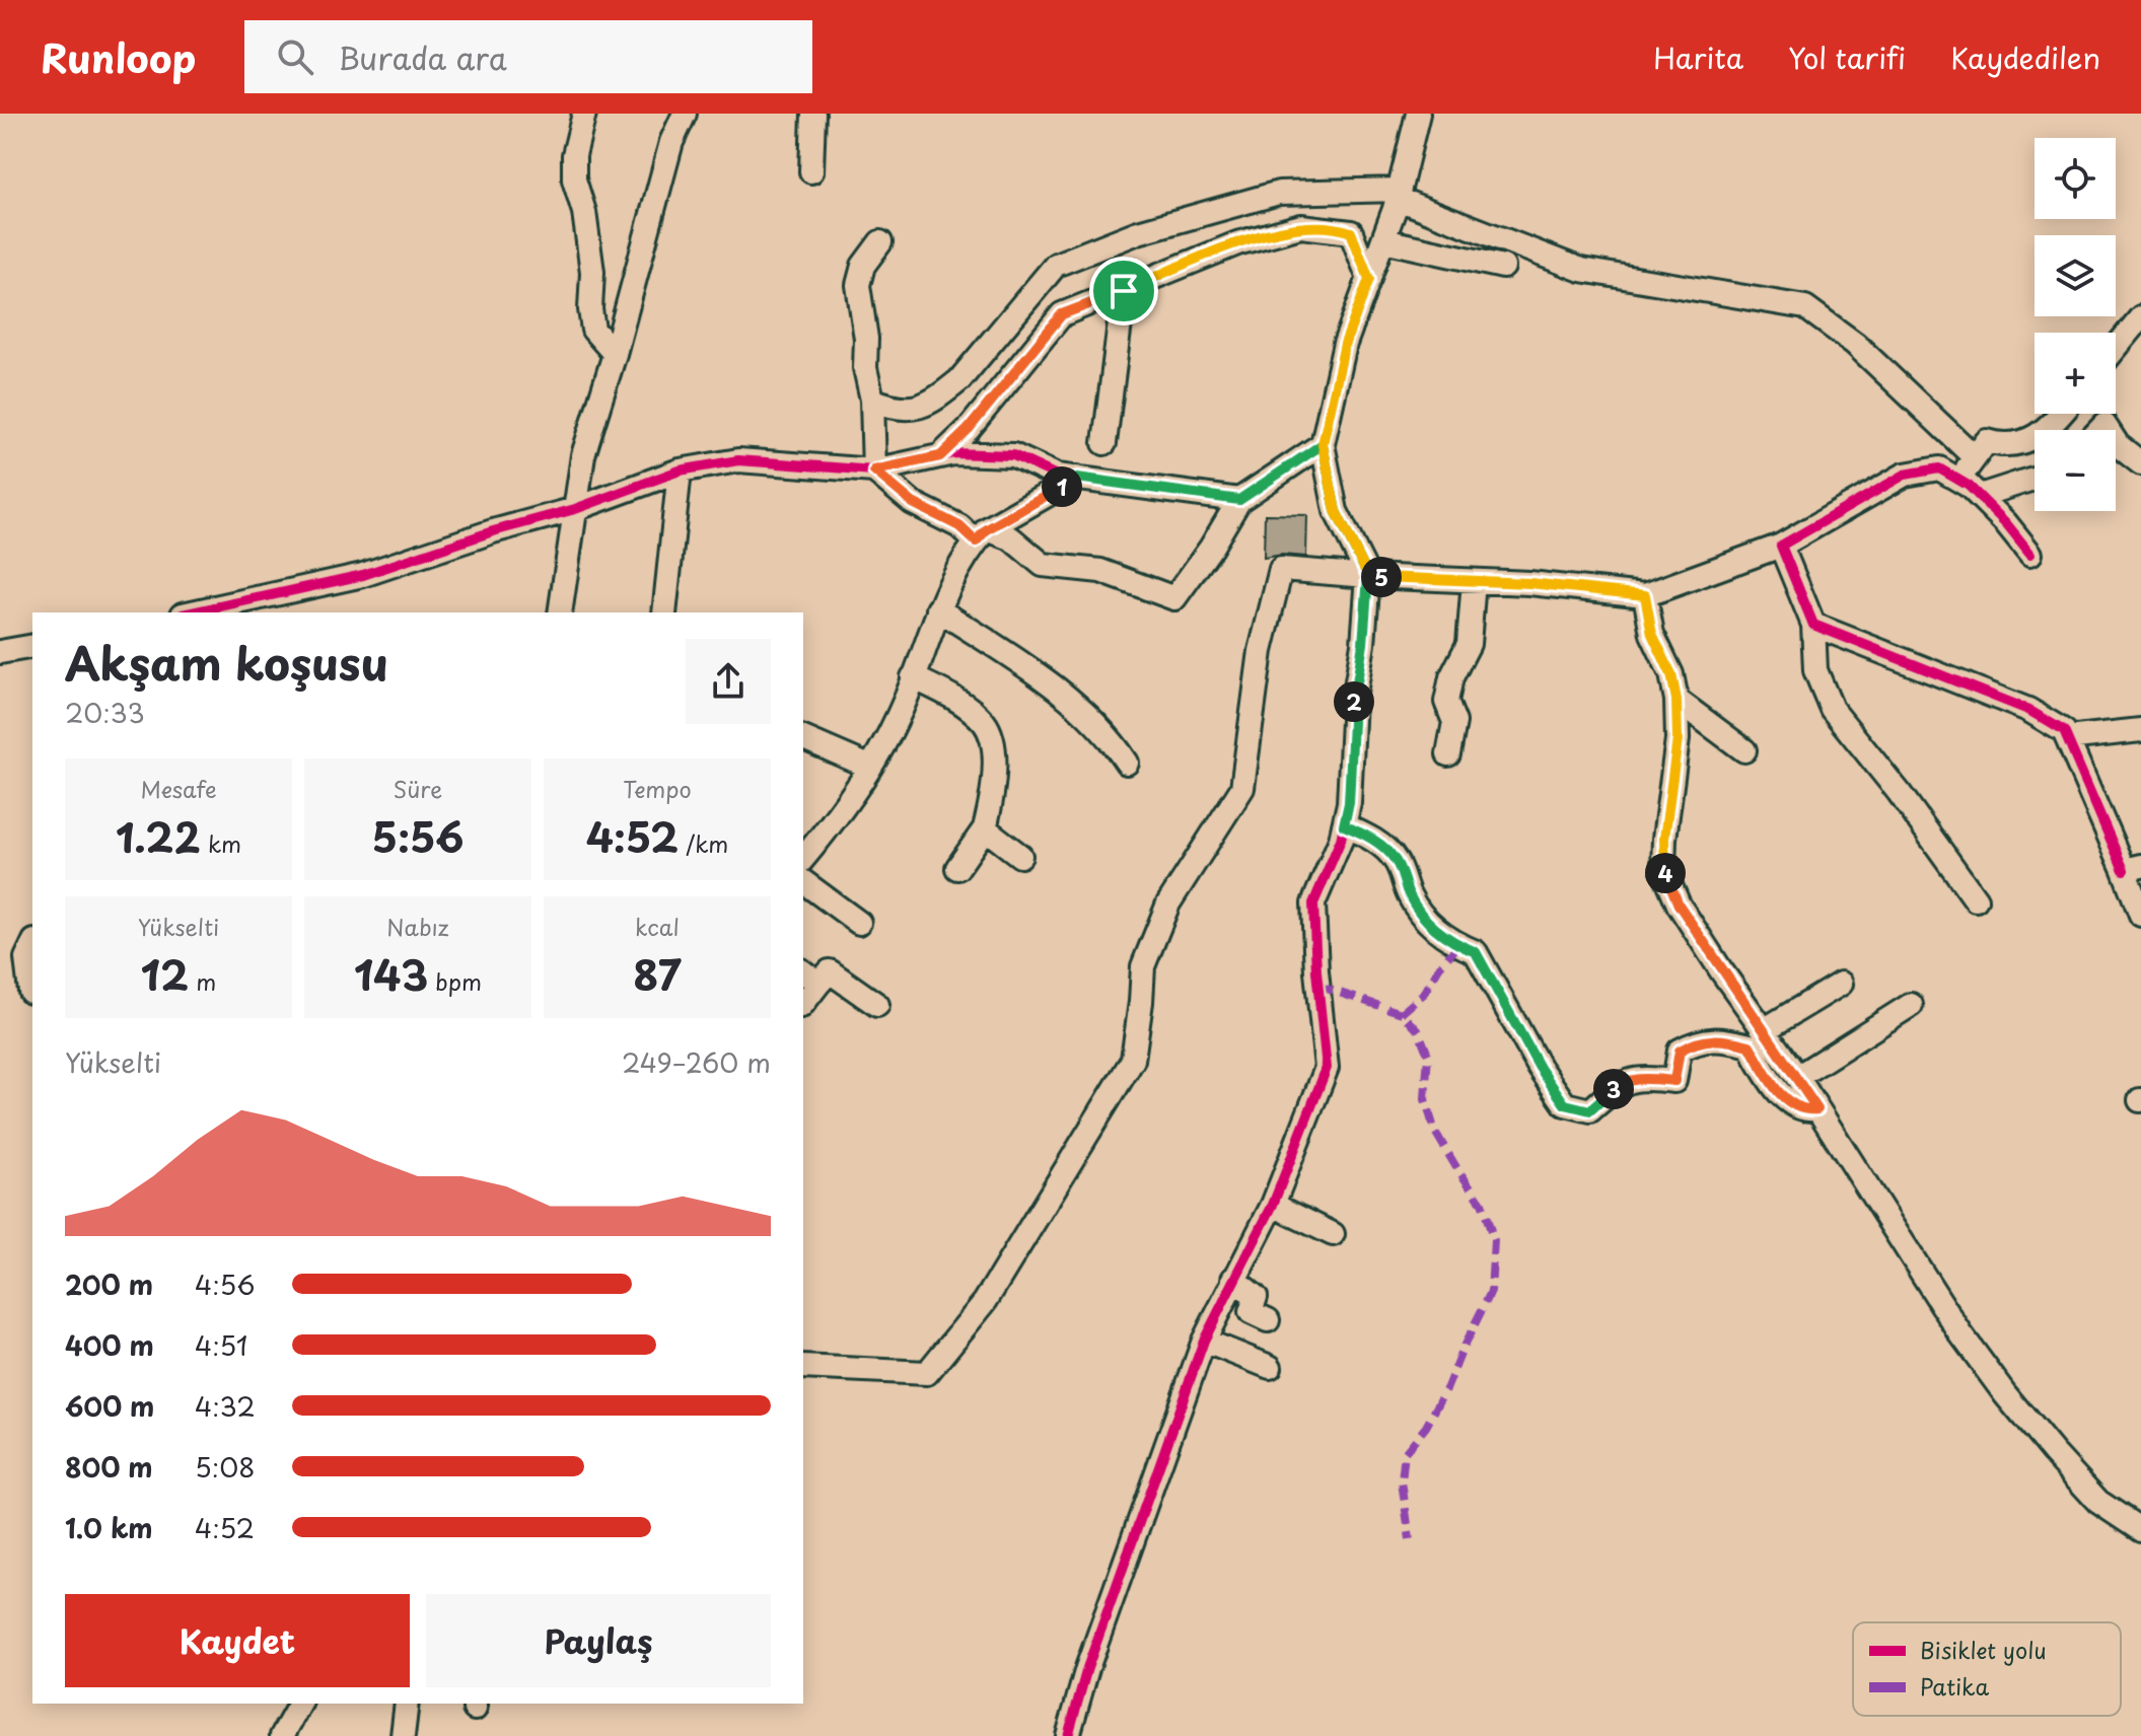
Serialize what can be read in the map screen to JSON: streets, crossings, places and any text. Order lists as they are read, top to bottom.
{
  "legend": ["Bisiklet yolu", "Patika"],
  "page": {
    "header": "Runloop",
    "search": "Burada ara",
    "nav": ["Harita", "Yol tarifi", "Kaydedilen"],
    "map_buttons": ["+", "−"],
    "pins": [
      "1",
      "5",
      "2",
      "4",
      "3"
    ],
    "heading": ["Akşam koşusu", "20:33"],
    "stats": [
      ["Mesafe", "1.22 km"],
      ["Süre", "5:56"],
      ["Tempo", "4:52 /km"],
      ["Yükselti", "12 m"],
      ["Nabız", "143 bpm"],
      ["kcal", "87"]
    ],
    "chart": ["Yükselti", "249–260 m"],
    "list": [
      {
        "name": "200 m",
        "note": "4:56"
      },
      {
        "name": "400 m",
        "note": "4:51"
      },
      {
        "name": "600 m",
        "note": "4:32"
      },
      {
        "name": "800 m",
        "note": "5:08"
      },
      {
        "name": "1.0 km",
        "note": "4:52"
      }
    ],
    "buttons": ["Kaydet", "Paylaş"]
  }
}
